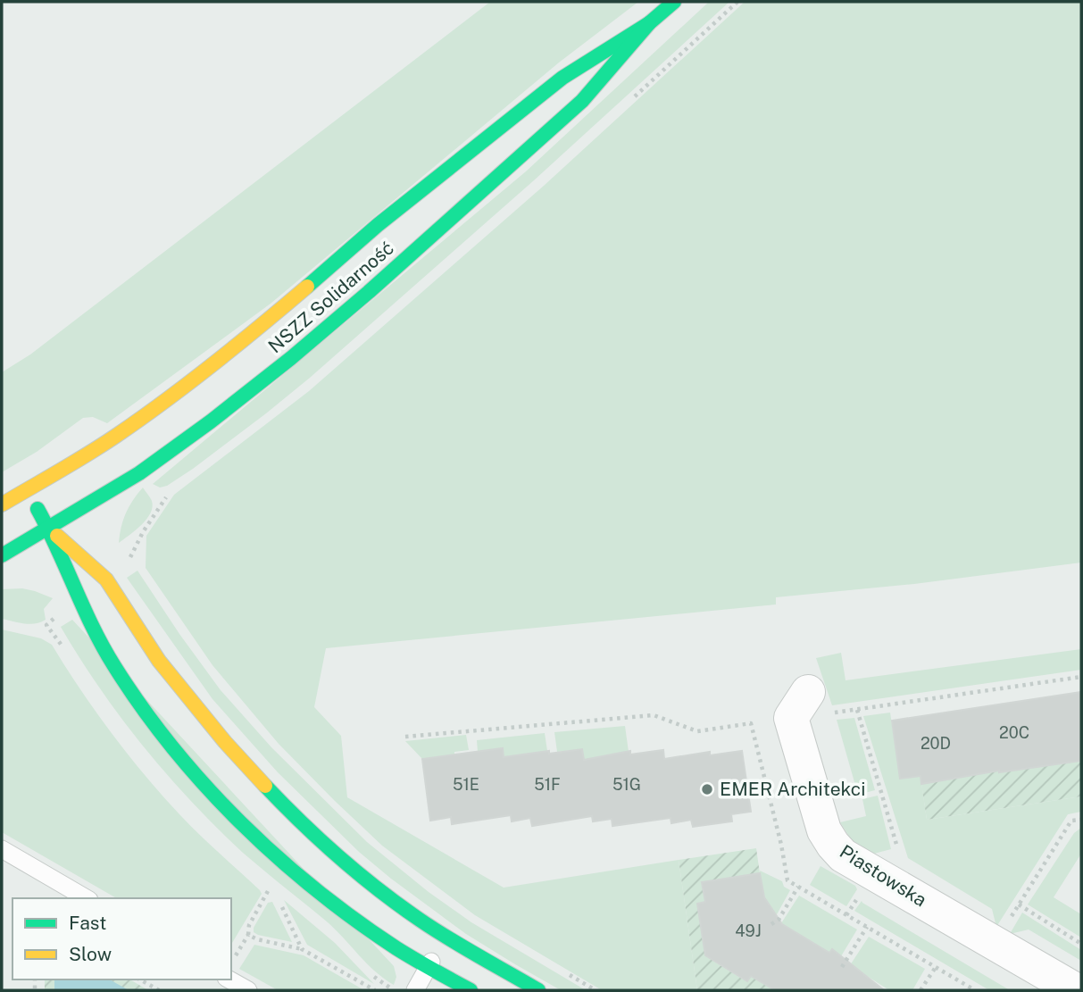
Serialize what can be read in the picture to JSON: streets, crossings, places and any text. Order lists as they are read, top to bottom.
{
  "streets": {
    "main road": ["NSZZ Solidarność"],
    "street": ["Piastowska"]
  },
  "places": ["EMER Architekci"],
  "house_numbers": [
    "20C",
    "20D",
    "51E",
    "51F",
    "51G",
    "49J"
  ],
  "legend": ["Fast", "Slow"]
}
